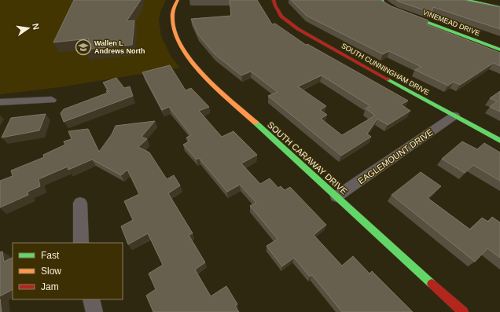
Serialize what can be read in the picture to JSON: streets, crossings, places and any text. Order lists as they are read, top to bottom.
{
  "streets": {
    "street": [
      "VINEMEAD DRIVE",
      "SOUTH CUNNINGHAM DRIVE",
      "EAGLEMOUNT DRIVE",
      "SOUTH CARAWAY DRIVE"
    ]
  },
  "crossings": [
    ["SOUTH CUNNINGHAM DRIVE", "EAGLEMOUNT DRIVE"],
    ["EAGLEMOUNT DRIVE", "SOUTH CARAWAY DRIVE"]
  ],
  "places": {
    "school or university": ["Wallen L Andrews North"]
  },
  "legend": ["Fast", "Slow", "Jam"],
  "north": "right"
}
